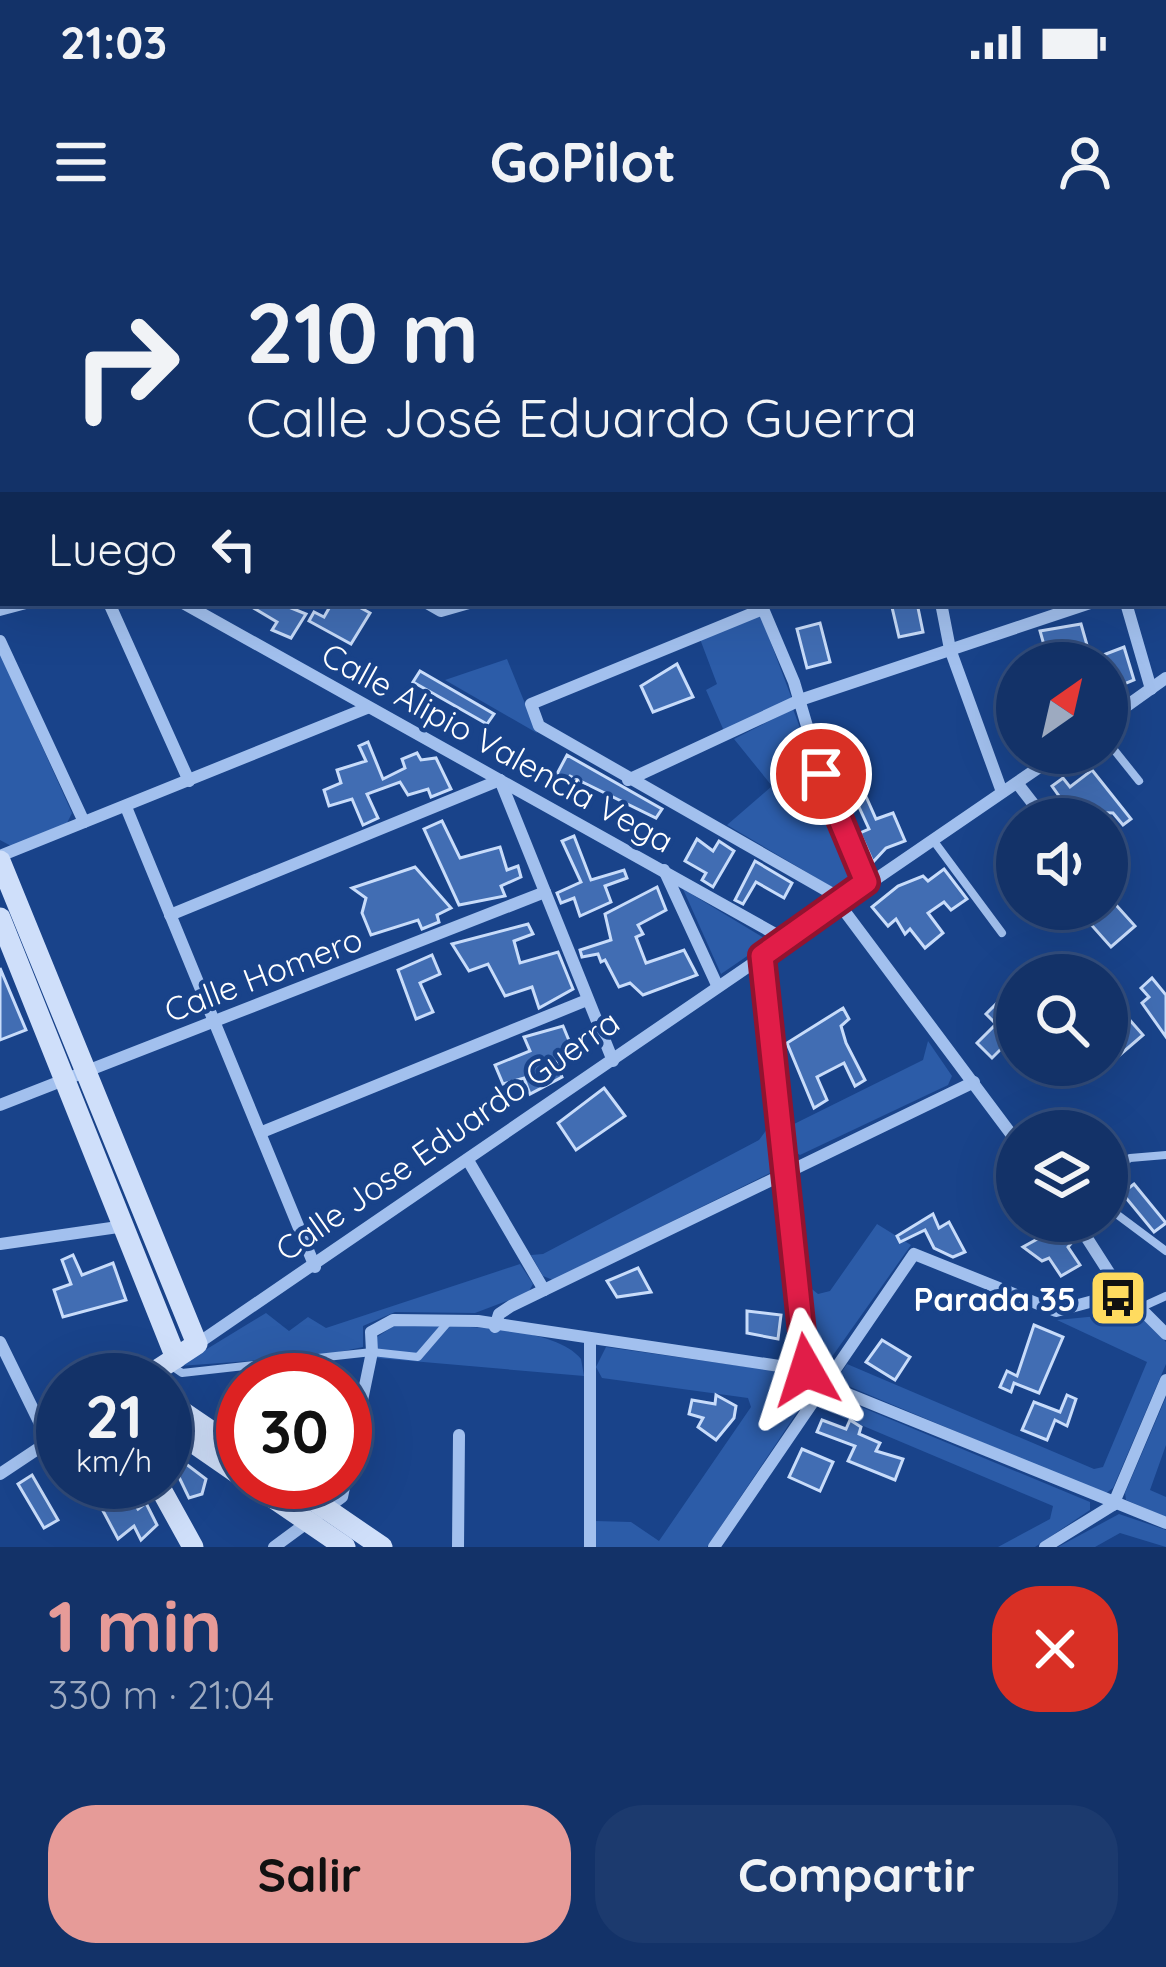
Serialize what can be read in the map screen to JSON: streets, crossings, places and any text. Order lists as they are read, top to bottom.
{
  "streets": {
    "main road": ["Calle Jose Eduardo Guerra"],
    "street": ["Calle Alipio Valencia Vega", "Calle Homero"]
  },
  "crossings": [
    ["Calle Alipio Valencia Vega", "Calle Jose Eduardo Guerra"]
  ],
  "places": {
    "bus stop": ["Parada 35"]
  },
  "north": "top right",
  "page": {
    "status": "21:03",
    "header": "GoPilot",
    "turn": ["210 m", "Calle José Eduardo Guerra"],
    "then": "Luego",
    "speed": "21 km/h",
    "limit": "30",
    "heading": ["1 min", "330 m · 21:04"],
    "buttons": ["Salir", "Compartir"]
  }
}
